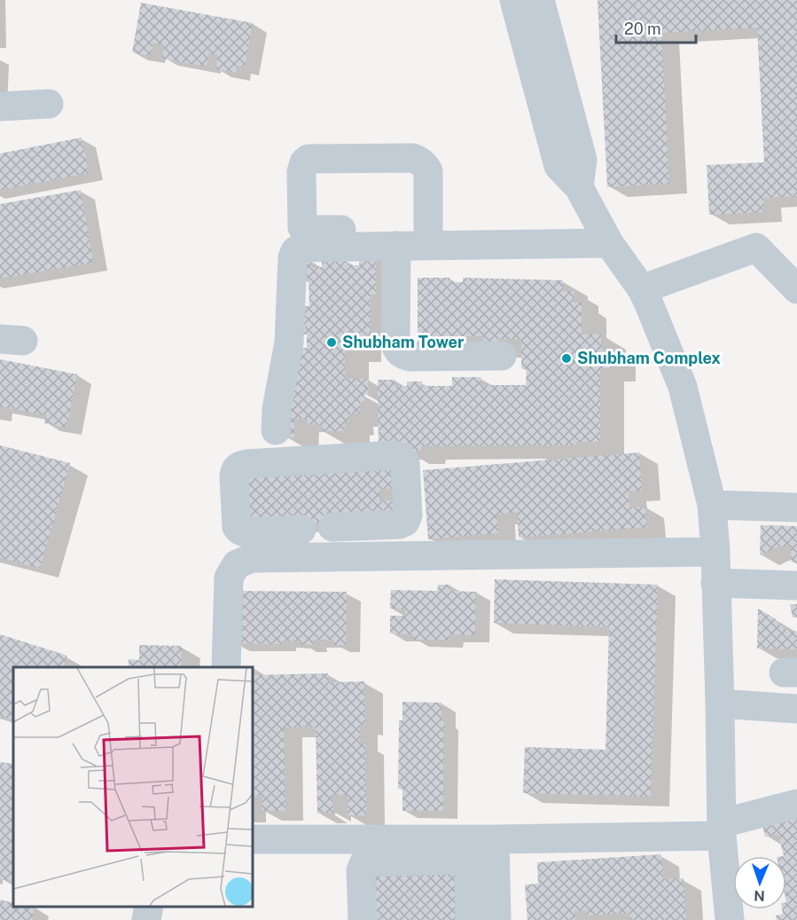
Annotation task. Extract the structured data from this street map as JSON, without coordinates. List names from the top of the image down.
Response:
{
  "places": ["Shubham Tower", "Shubham Complex"],
  "scale_bar": "20 m",
  "north": "bottom"
}
